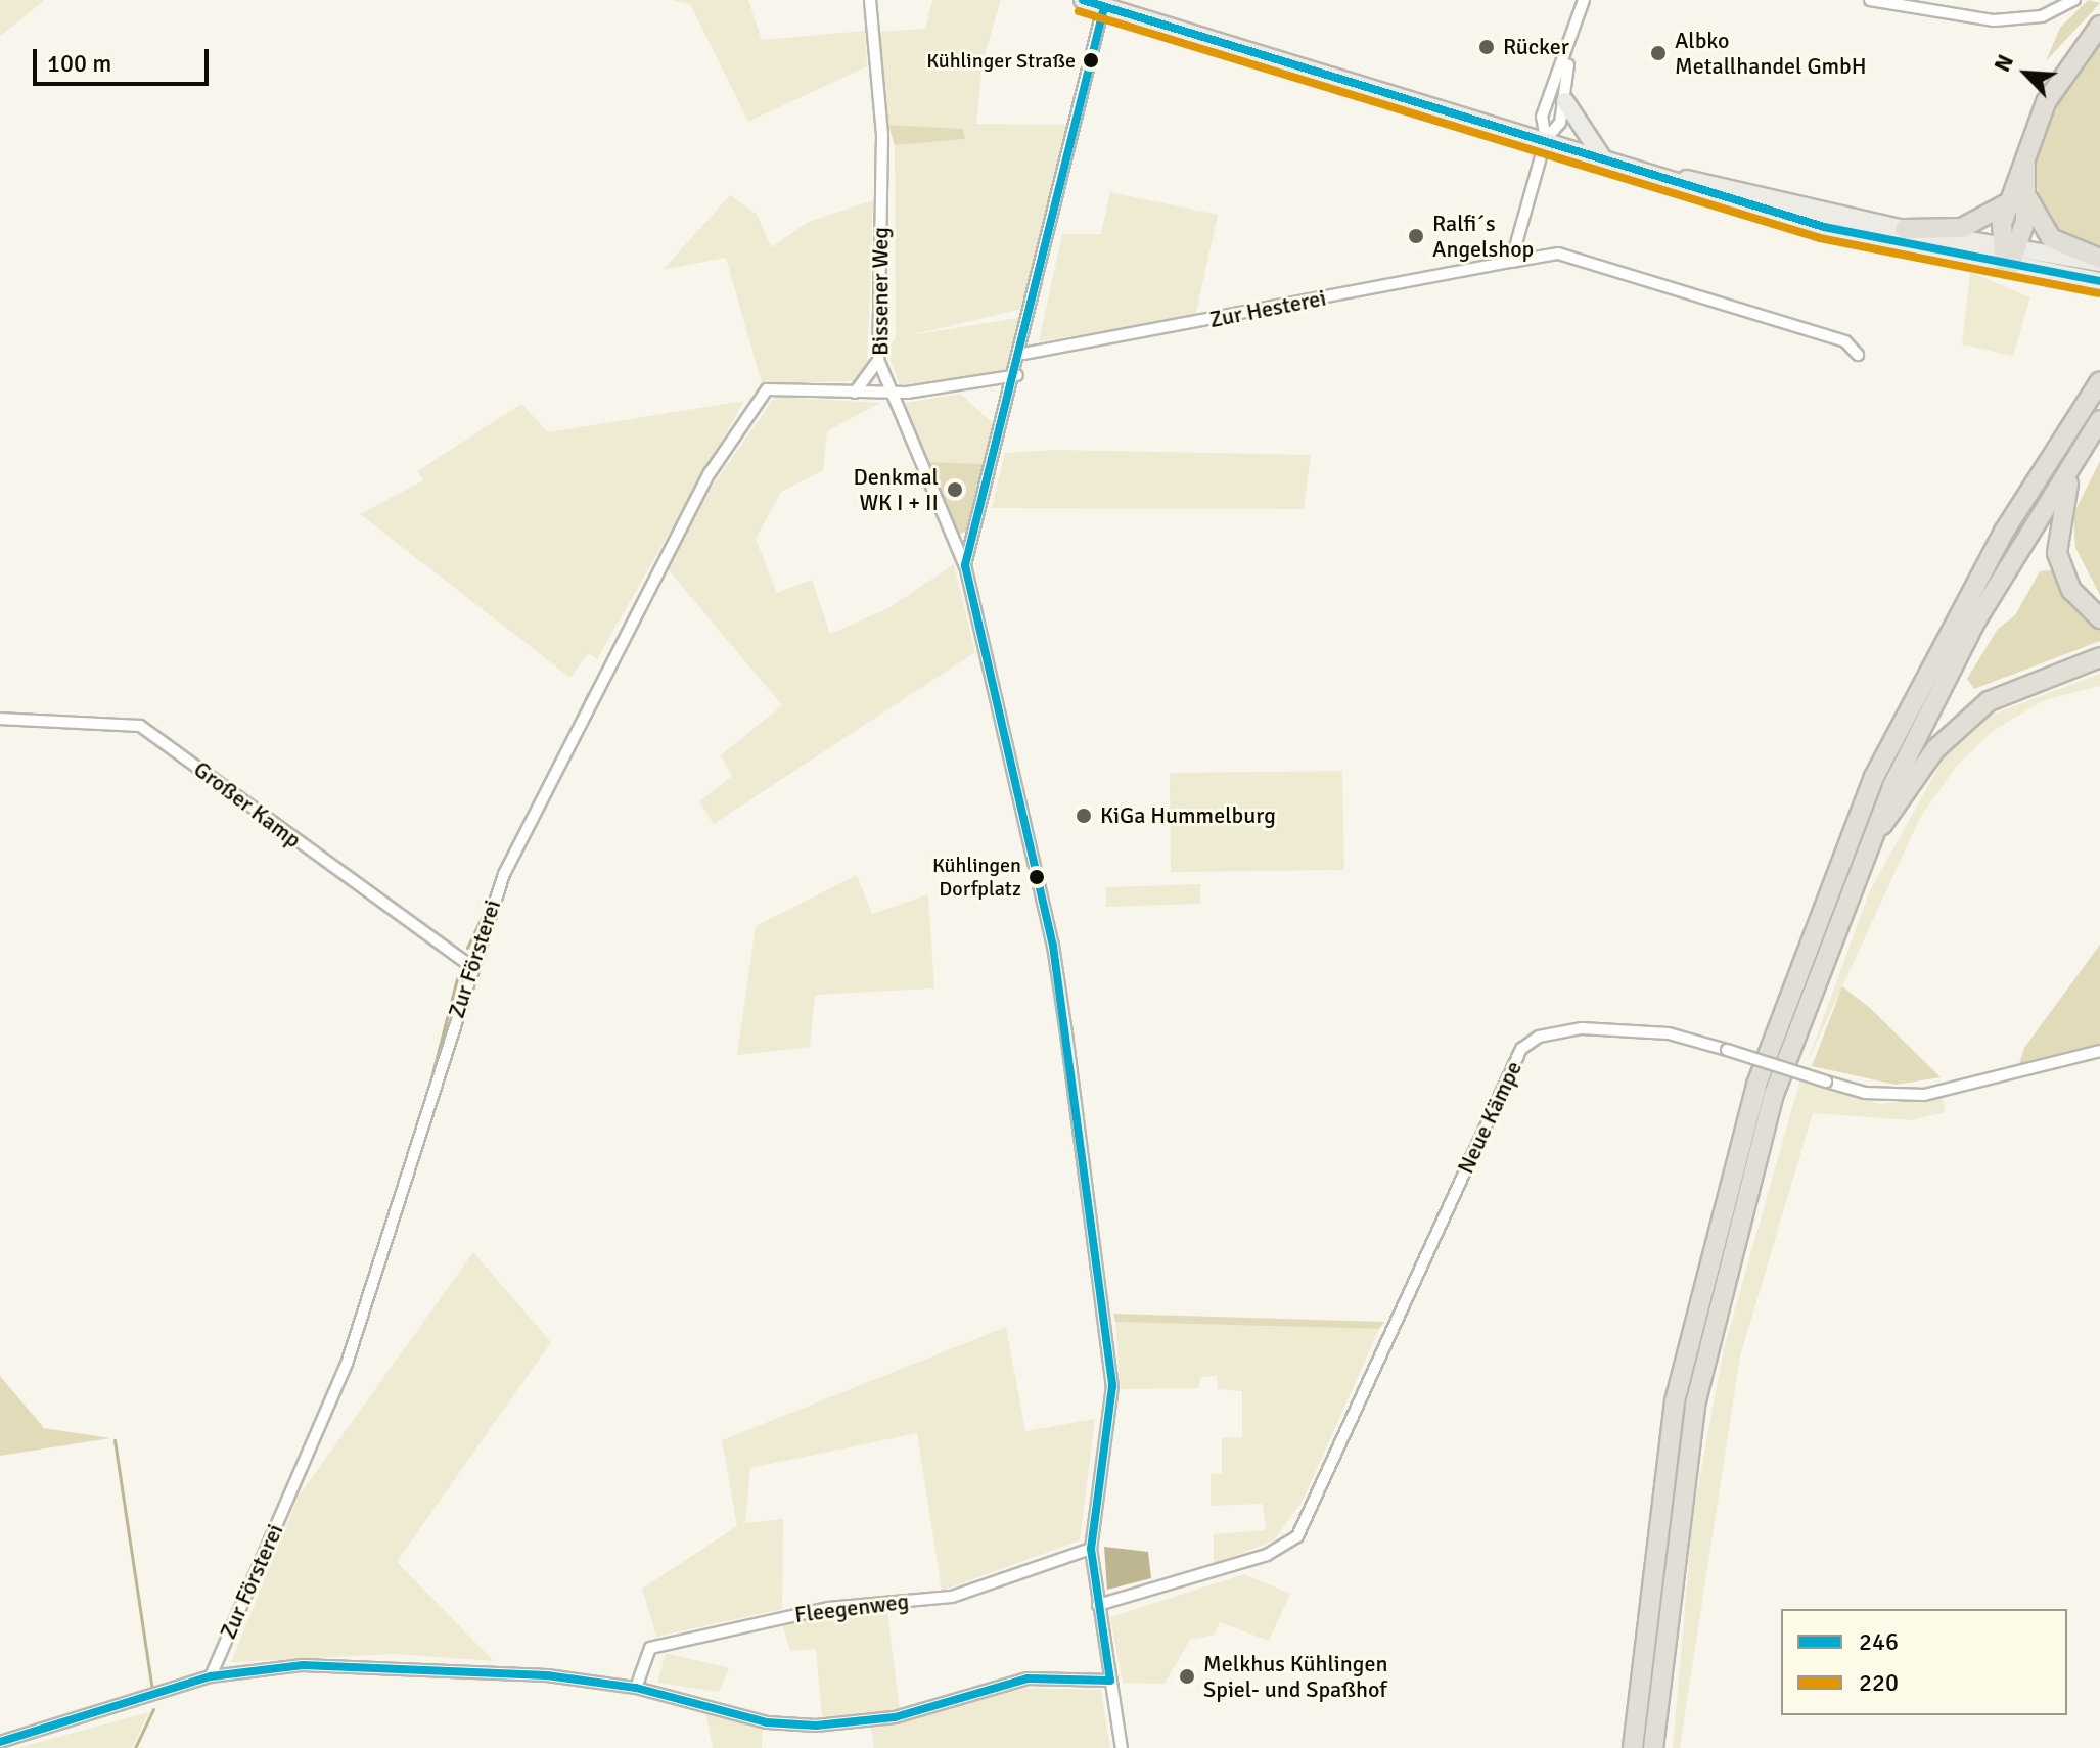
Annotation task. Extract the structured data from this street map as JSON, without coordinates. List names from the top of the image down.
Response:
{
  "streets": {
    "street": [
      "Bissener Weg",
      "Zur Hesterei",
      "Großer Kamp",
      "Zur Försterei",
      "Neue Kämpe",
      "Fleegenweg"
    ]
  },
  "crossings": [
    ["Bissener Weg", "Zur Försterei"],
    ["Großer Kamp", "Zur Försterei"]
  ],
  "places": [
    "Rücker",
    "Albko Metallhandel GmbH",
    "Kühlinger Straße",
    "Ralfi´s Angelshop",
    "Denkmal WK I + II",
    "KiGa Hummelburg",
    "Kühlingen Dorfplatz",
    "Melkhus Kühlingen Spiel- und Spaßhof"
  ],
  "lines": ["transit line 246", "transit line 220"],
  "legend": ["246", "220"],
  "scale_bar": "100 m",
  "north": "top left"
}
